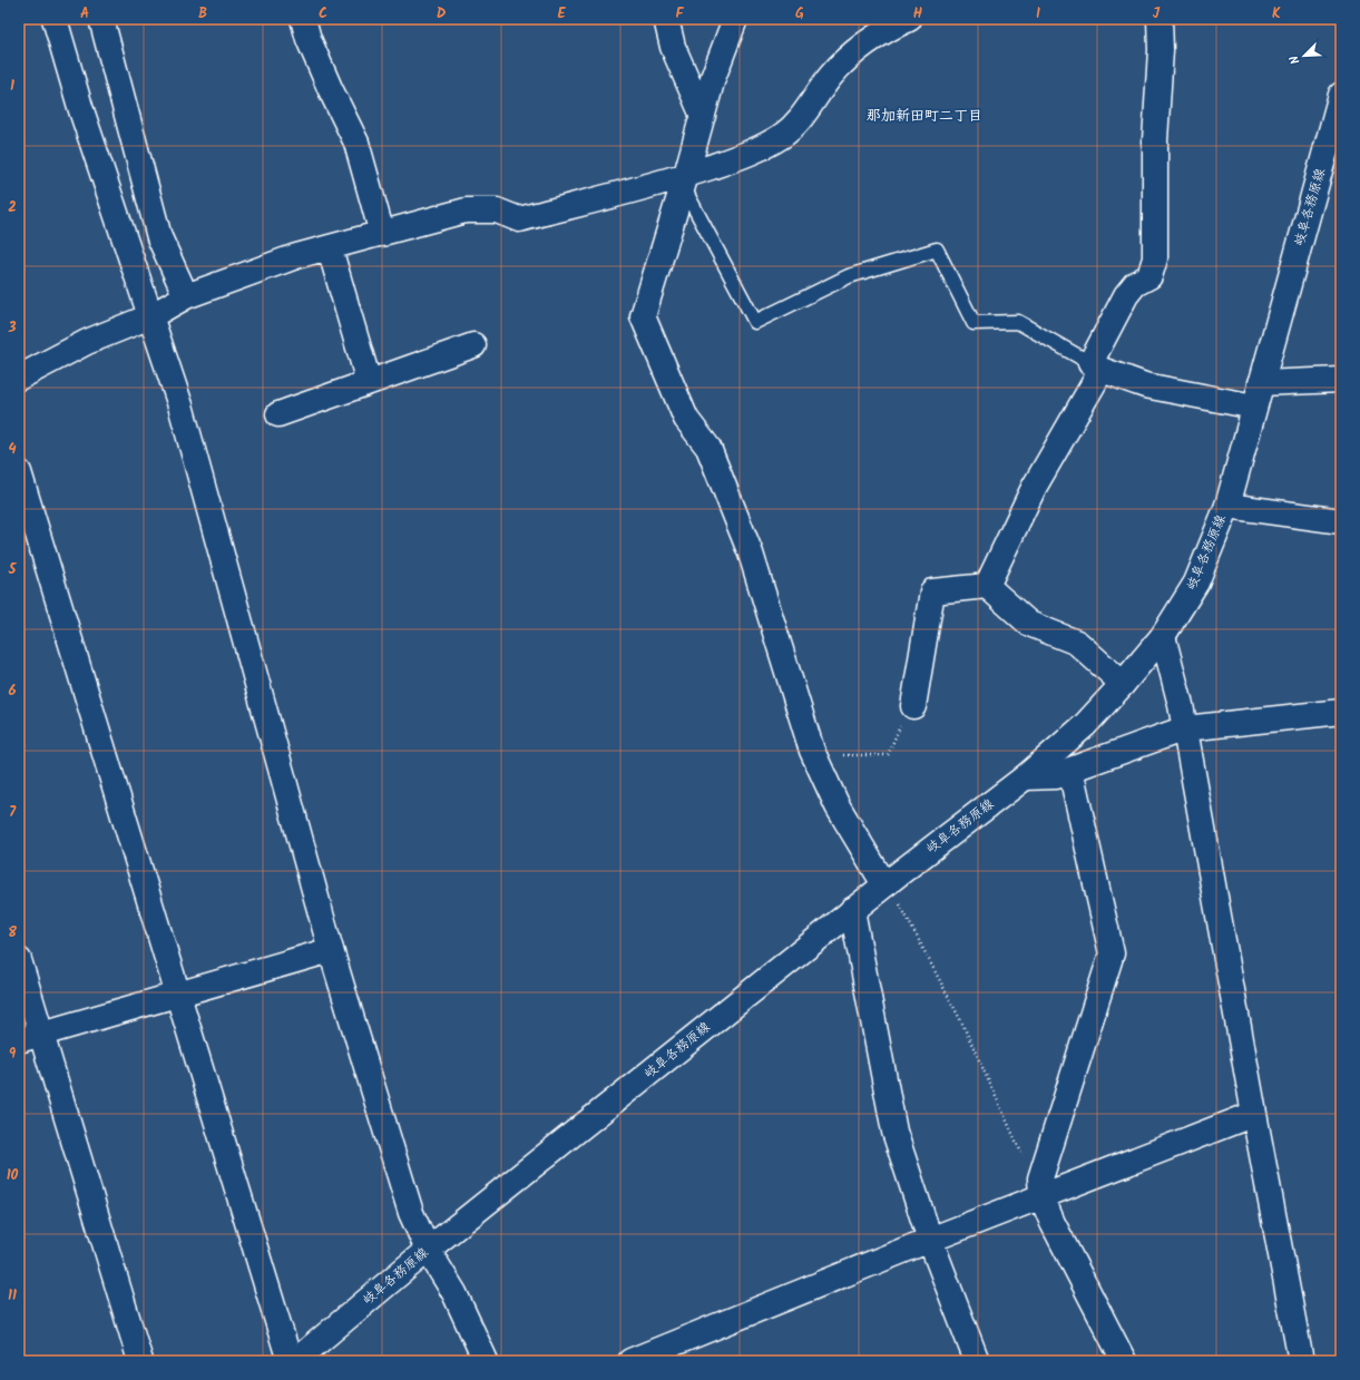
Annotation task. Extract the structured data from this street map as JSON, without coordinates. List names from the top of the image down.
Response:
{
  "streets": {
    "street": ["岐阜各務原線"]
  },
  "districts": ["那加新田町二丁目"],
  "north": "bottom left",
  "grid": {
    "columns": [
      "A",
      "B",
      "C",
      "D",
      "E",
      "F",
      "G",
      "H",
      "I",
      "J",
      "K"
    ],
    "rows": [
      "1",
      "2",
      "3",
      "4",
      "5",
      "6",
      "7",
      "8",
      "9",
      "10",
      "11"
    ]
  }
}
